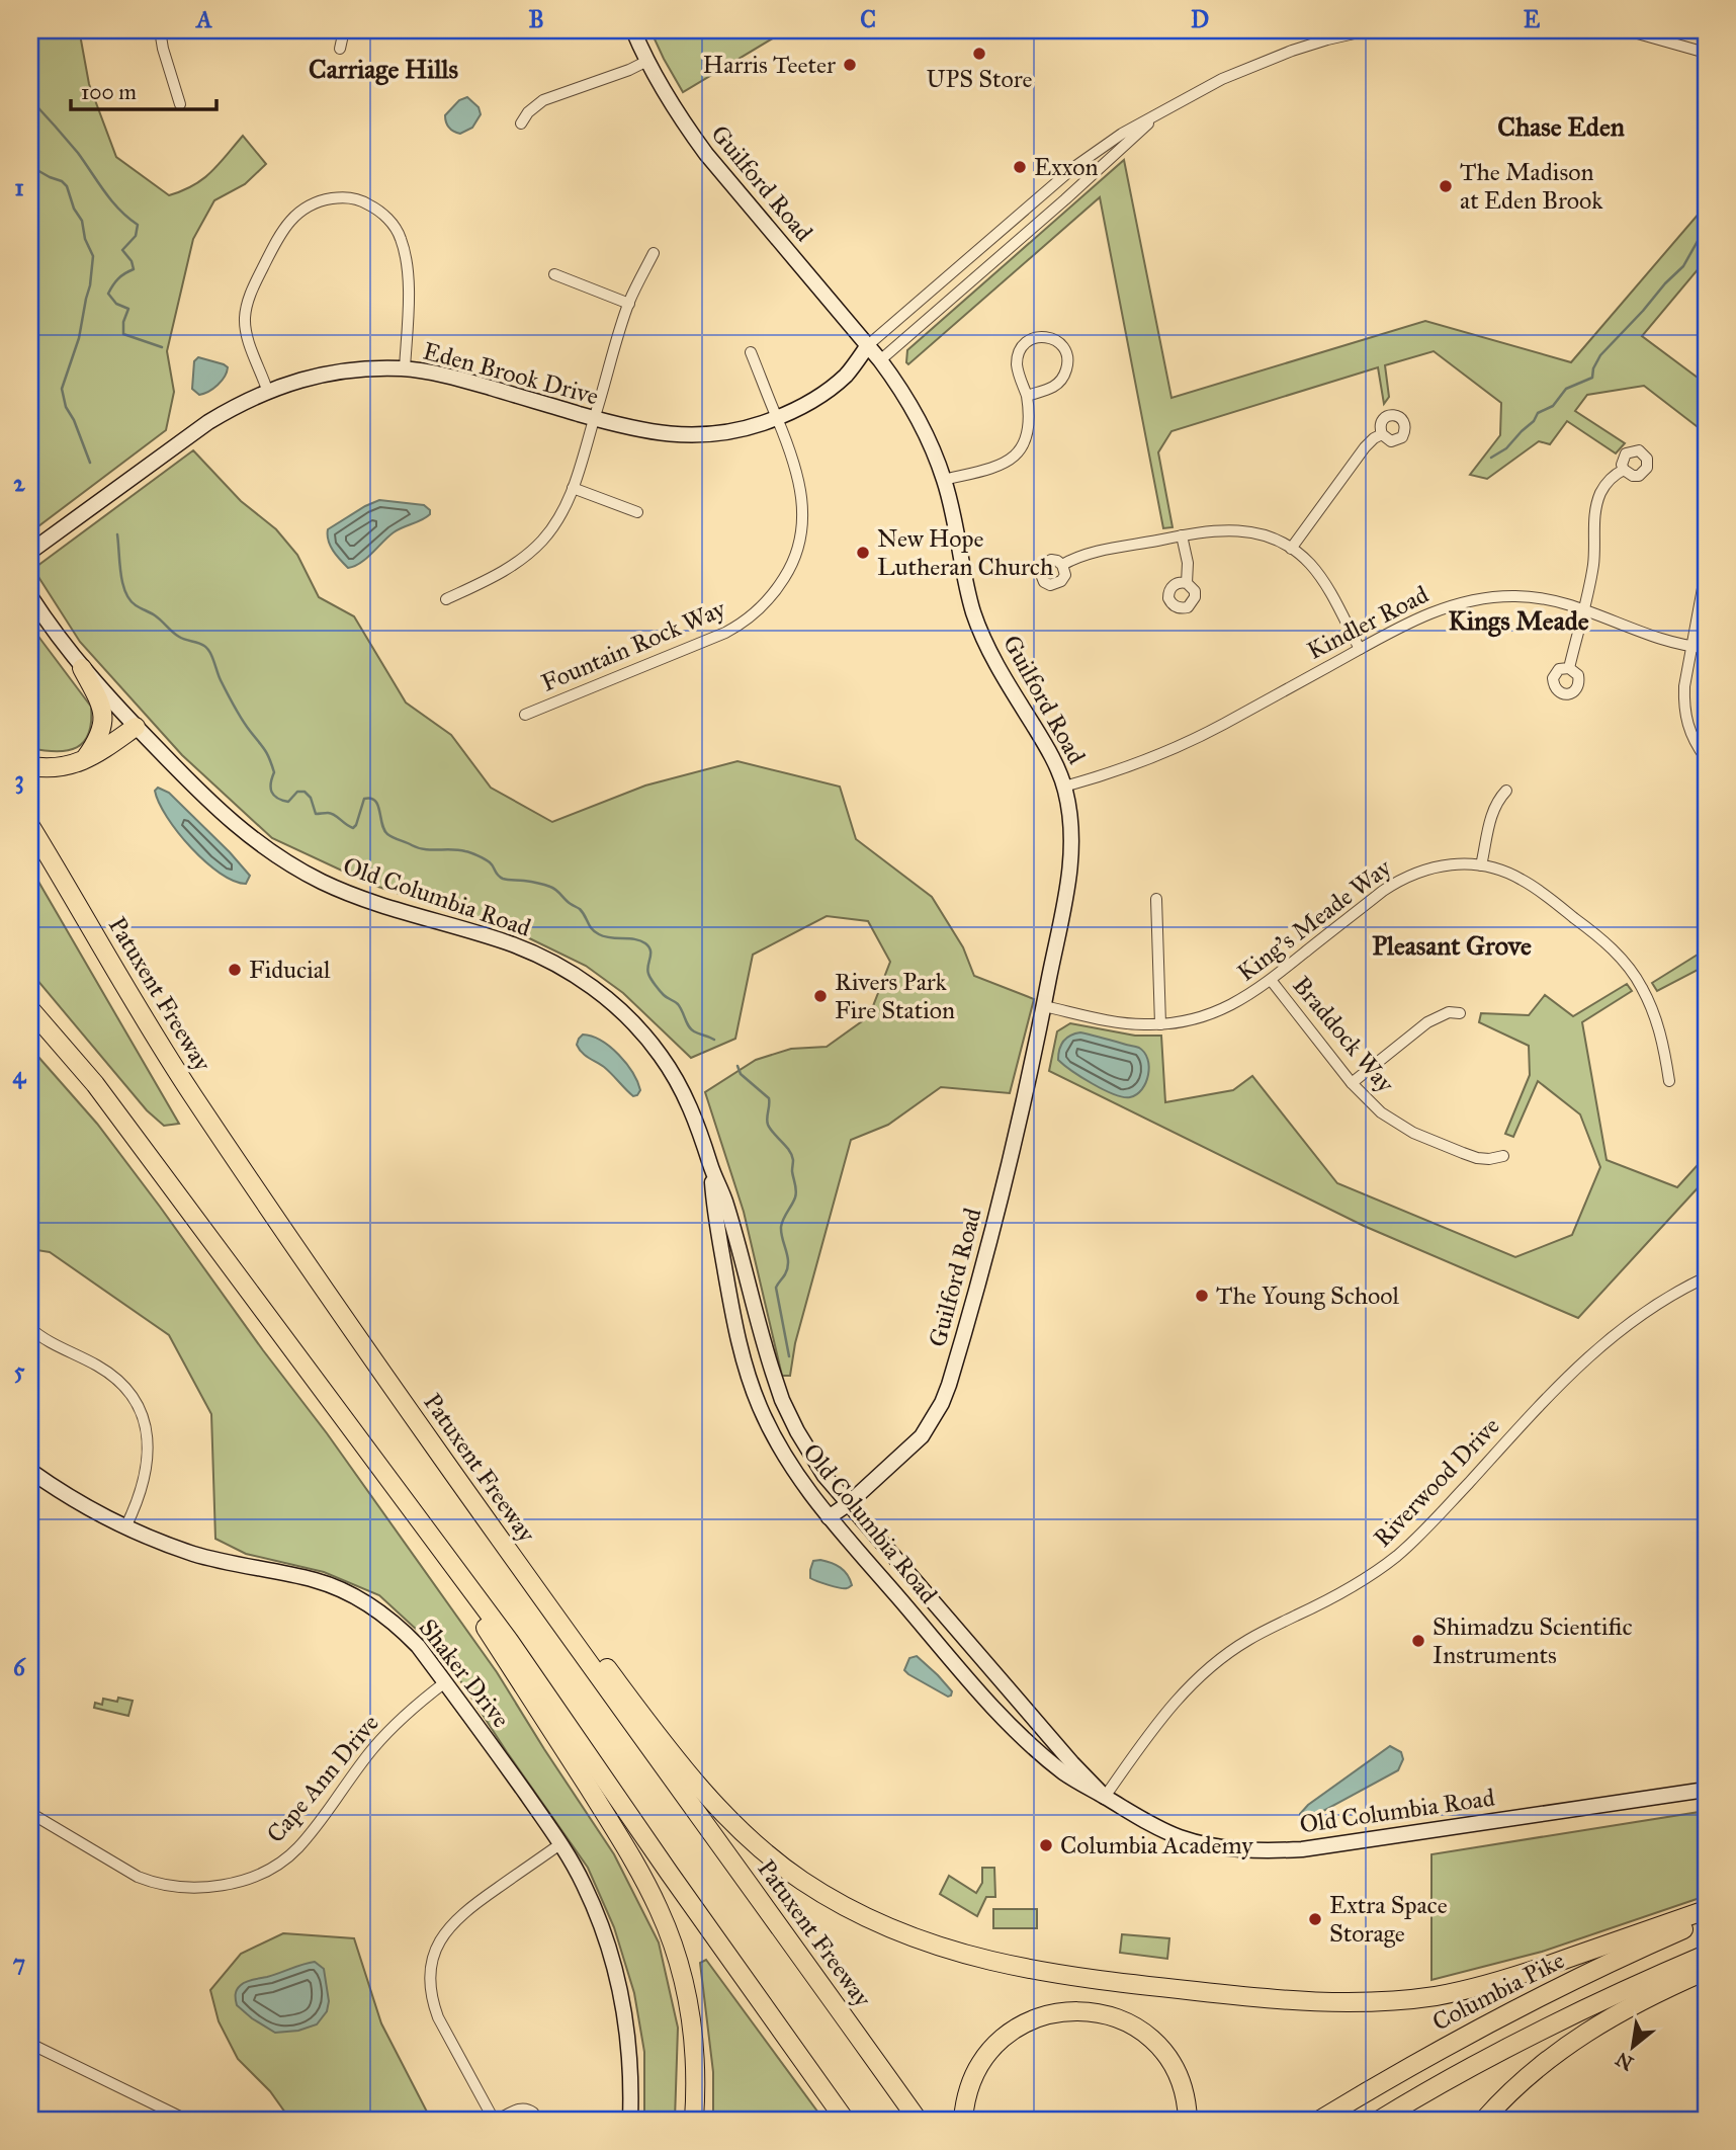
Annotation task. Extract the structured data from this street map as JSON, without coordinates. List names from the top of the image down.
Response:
{
  "streets": {
    "highway": ["Patuxent Freeway", "Columbia Pike"],
    "street": [
      "Guilford Road",
      "Eden Brook Drive",
      "Kindler Road",
      "Fountain Rock Way",
      "Old Columbia Road",
      "King's Meade Way",
      "Braddock Way",
      "Riverwood Drive",
      "Shaker Drive",
      "Cape Ann Drive"
    ]
  },
  "crossings": [
    ["Guilford Road", "Eden Brook Drive"],
    ["Guilford Road", "Kindler Road"],
    ["Guilford Road", "Old Columbia Road"],
    ["Guilford Road", "King's Meade Way"],
    ["Eden Brook Drive", "Fountain Rock Way"],
    ["Old Columbia Road", "Riverwood Drive"],
    ["King's Meade Way", "Braddock Way"],
    ["Shaker Drive", "Cape Ann Drive"]
  ],
  "districts": [
    "Carriage Hills",
    "Chase Eden",
    "Kings Meade",
    "Pleasant Grove"
  ],
  "places": [
    "UPS Store",
    "Harris Teeter",
    "Exxon",
    "The Madison at Eden Brook",
    "New Hope Lutheran Church",
    "Fiducial",
    "Rivers Park Fire Station",
    "The Young School",
    "Shimadzu Scientific Instruments",
    "Columbia Academy",
    "Extra Space Storage"
  ],
  "scale_bar": "100 m",
  "north": "bottom left",
  "grid": {
    "columns": [
      "A",
      "B",
      "C",
      "D",
      "E"
    ],
    "rows": [
      "1",
      "2",
      "3",
      "4",
      "5",
      "6",
      "7"
    ]
  }
}
